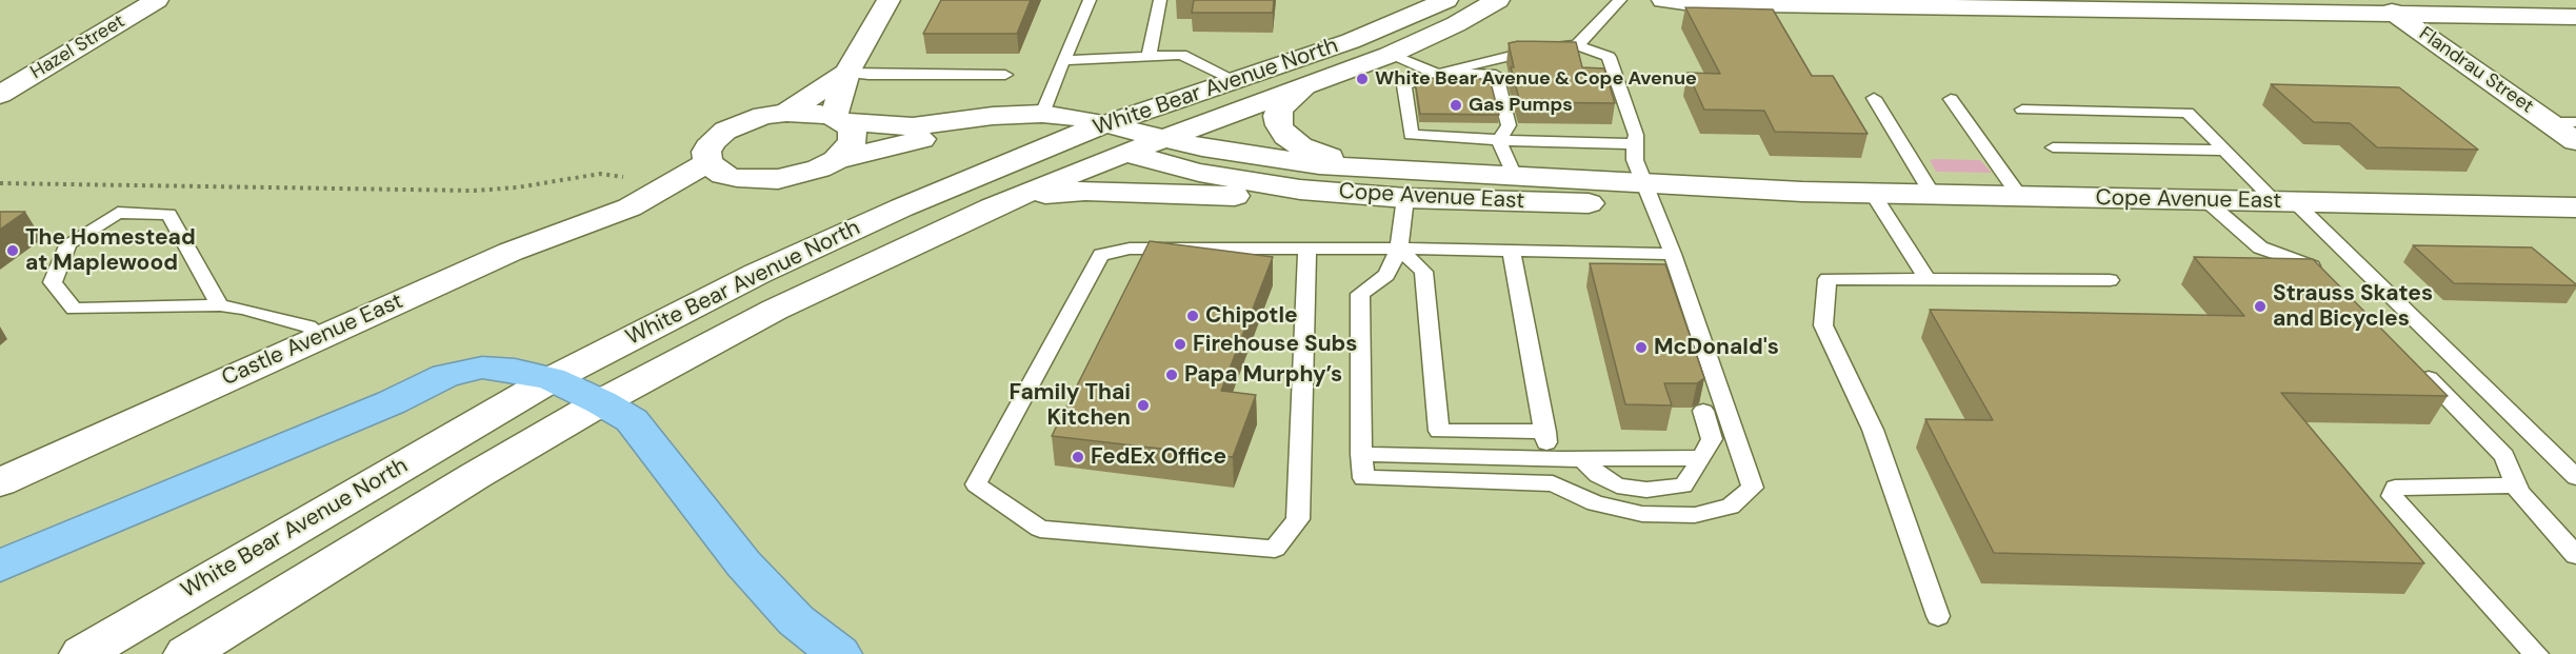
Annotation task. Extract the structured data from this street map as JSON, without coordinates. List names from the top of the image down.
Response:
{
  "streets": {
    "street": [
      "Hazel Street",
      "Flandrau Street",
      "White Bear Avenue North",
      "Cope Avenue East",
      "Castle Avenue East"
    ]
  },
  "crossings": [
    ["White Bear Avenue North", "Cope Avenue East"]
  ],
  "places": [
    "White Bear Avenue & Cope Avenue",
    "Gas Pumps",
    "The Homestead at Maplewood",
    "Strauss Skates and Bicycles",
    "Chipotle",
    "Firehouse Subs",
    "McDonald's",
    "Papa Murphy’s",
    "Family Thai Kitchen",
    "FedEx Office"
  ]
}
